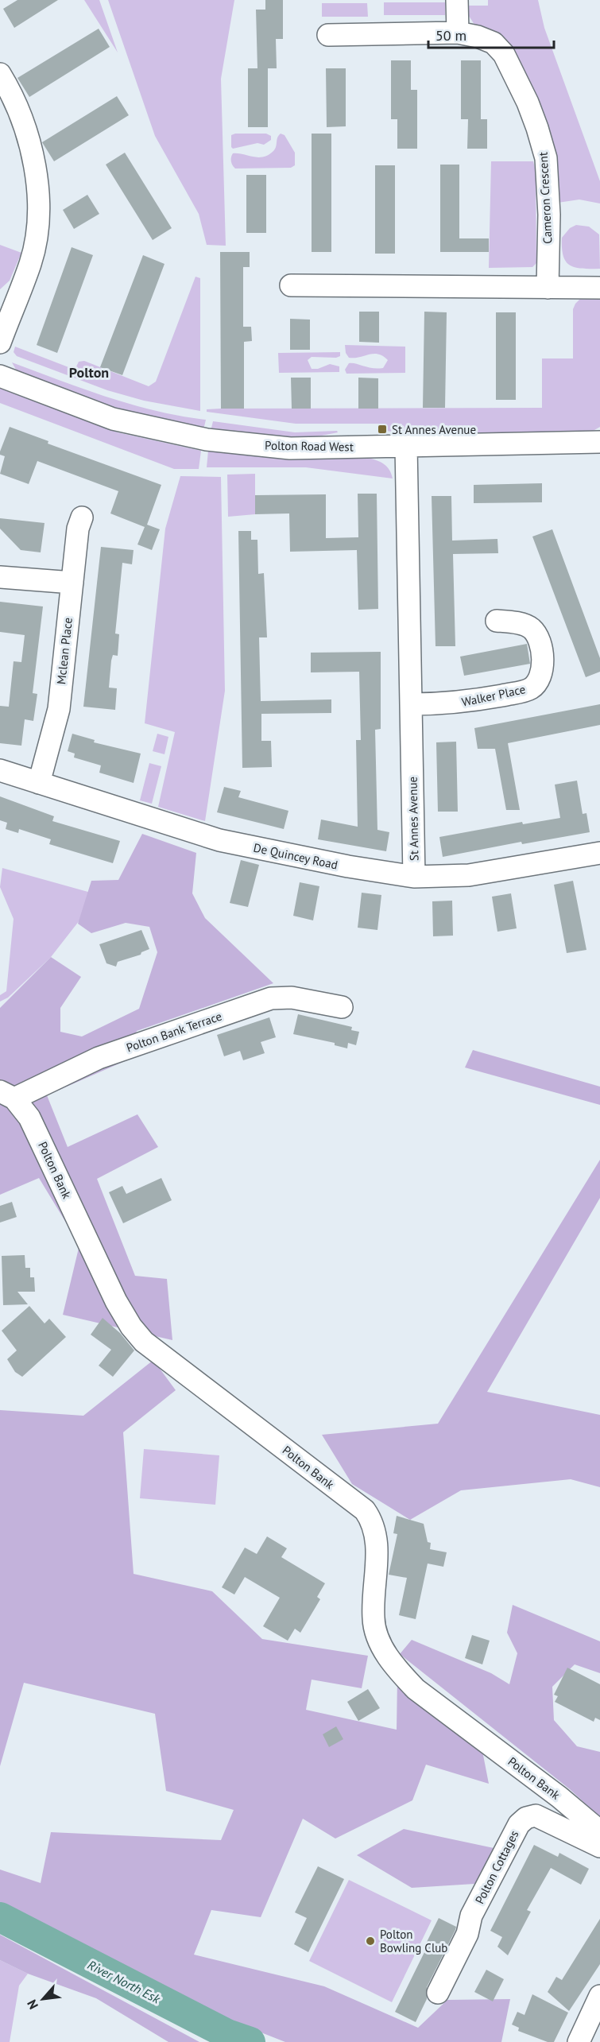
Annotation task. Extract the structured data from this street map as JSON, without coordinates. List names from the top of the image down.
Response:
{
  "streets": {
    "street": [
      "Cameron Crescent",
      "Polton Road West",
      "Mclean Place",
      "Walker Place",
      "St Annes Avenue",
      "De Quincey Road",
      "Polton Bank Terrace",
      "Polton Bank",
      "Polton Cottages"
    ]
  },
  "crossings": [
    ["Polton Road West", "St Annes Avenue"],
    ["Mclean Place", "De Quincey Road"],
    ["Walker Place", "St Annes Avenue"],
    ["St Annes Avenue", "De Quincey Road"],
    ["Polton Bank Terrace", "Polton Bank"]
  ],
  "districts": ["Polton"],
  "water": ["River North Esk"],
  "places": {
    "transit": ["St Annes Avenue"],
    "other": ["Polton Bowling Club"]
  },
  "scale_bar": "50 m",
  "north": "bottom left"
}
